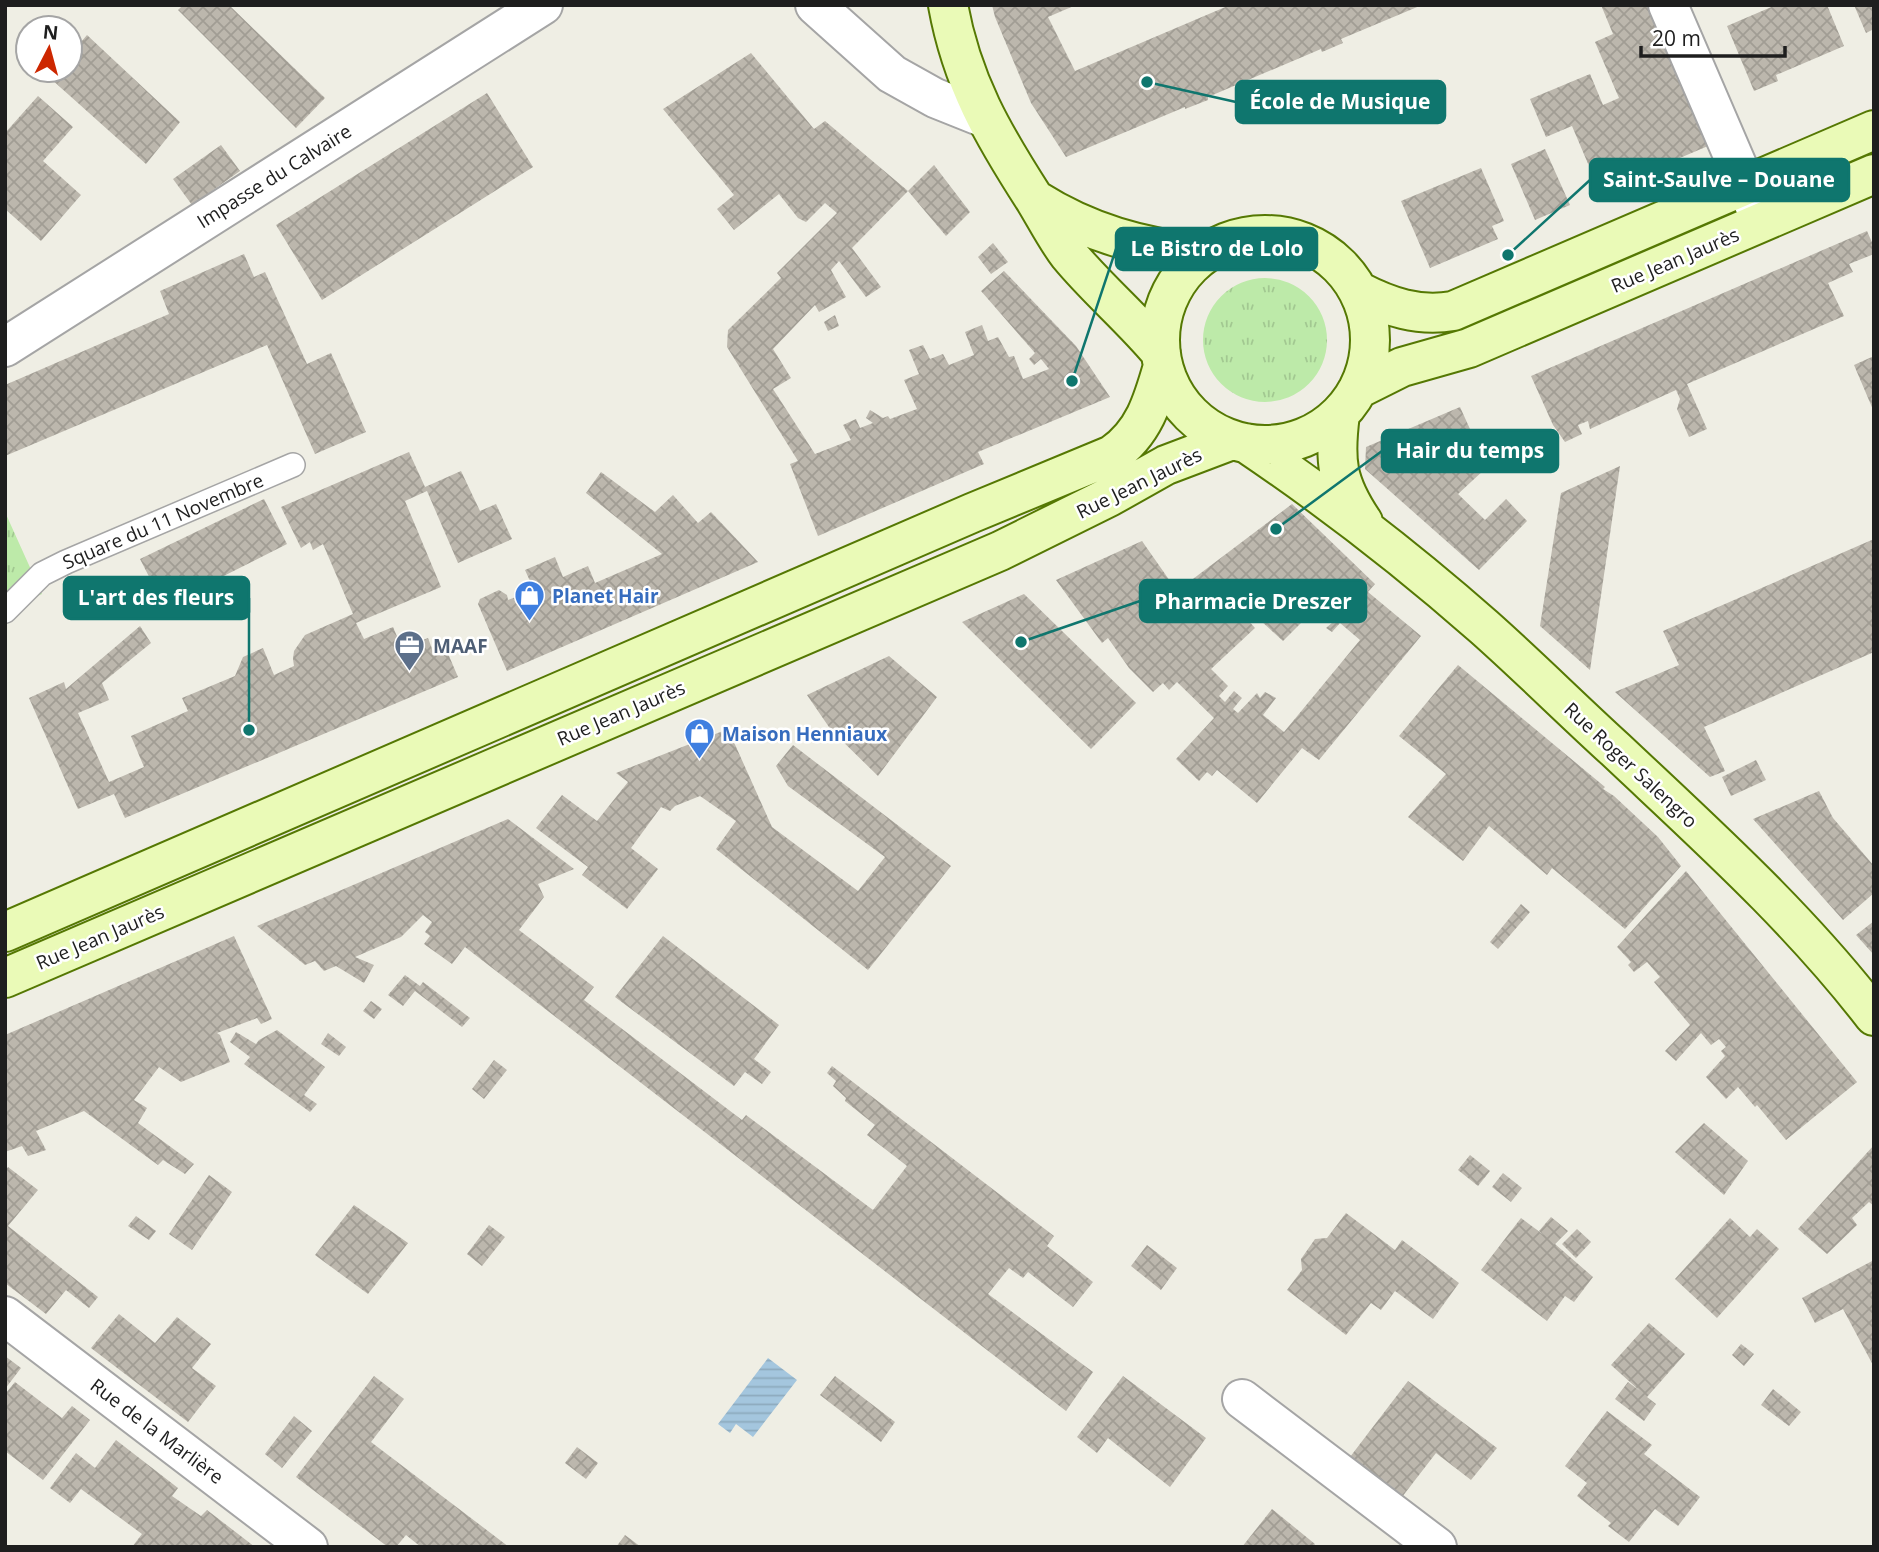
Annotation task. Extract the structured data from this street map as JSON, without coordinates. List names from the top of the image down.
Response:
{
  "streets": {
    "main road": ["Rue Jean Jaurès", "Rue Roger Salengro"],
    "street": ["Impasse du Calvaire", "Rue de la Marlière"],
    "lane": ["Square du 11 Novembre"]
  },
  "crossings": [
    ["Rue Jean Jaurès", "Rue Roger Salengro"]
  ],
  "places": {
    "other": [
      "École de Musique",
      "Saint-Saulve – Douane",
      "Le Bistro de Lolo",
      "Hair du temps",
      "Pharmacie Dreszer",
      "L'art des fleurs"
    ],
    "shop": ["Planet Hair", "Maison Henniaux"],
    "office": ["MAAF"]
  },
  "scale_bar": "20 m",
  "north": "top"
}
